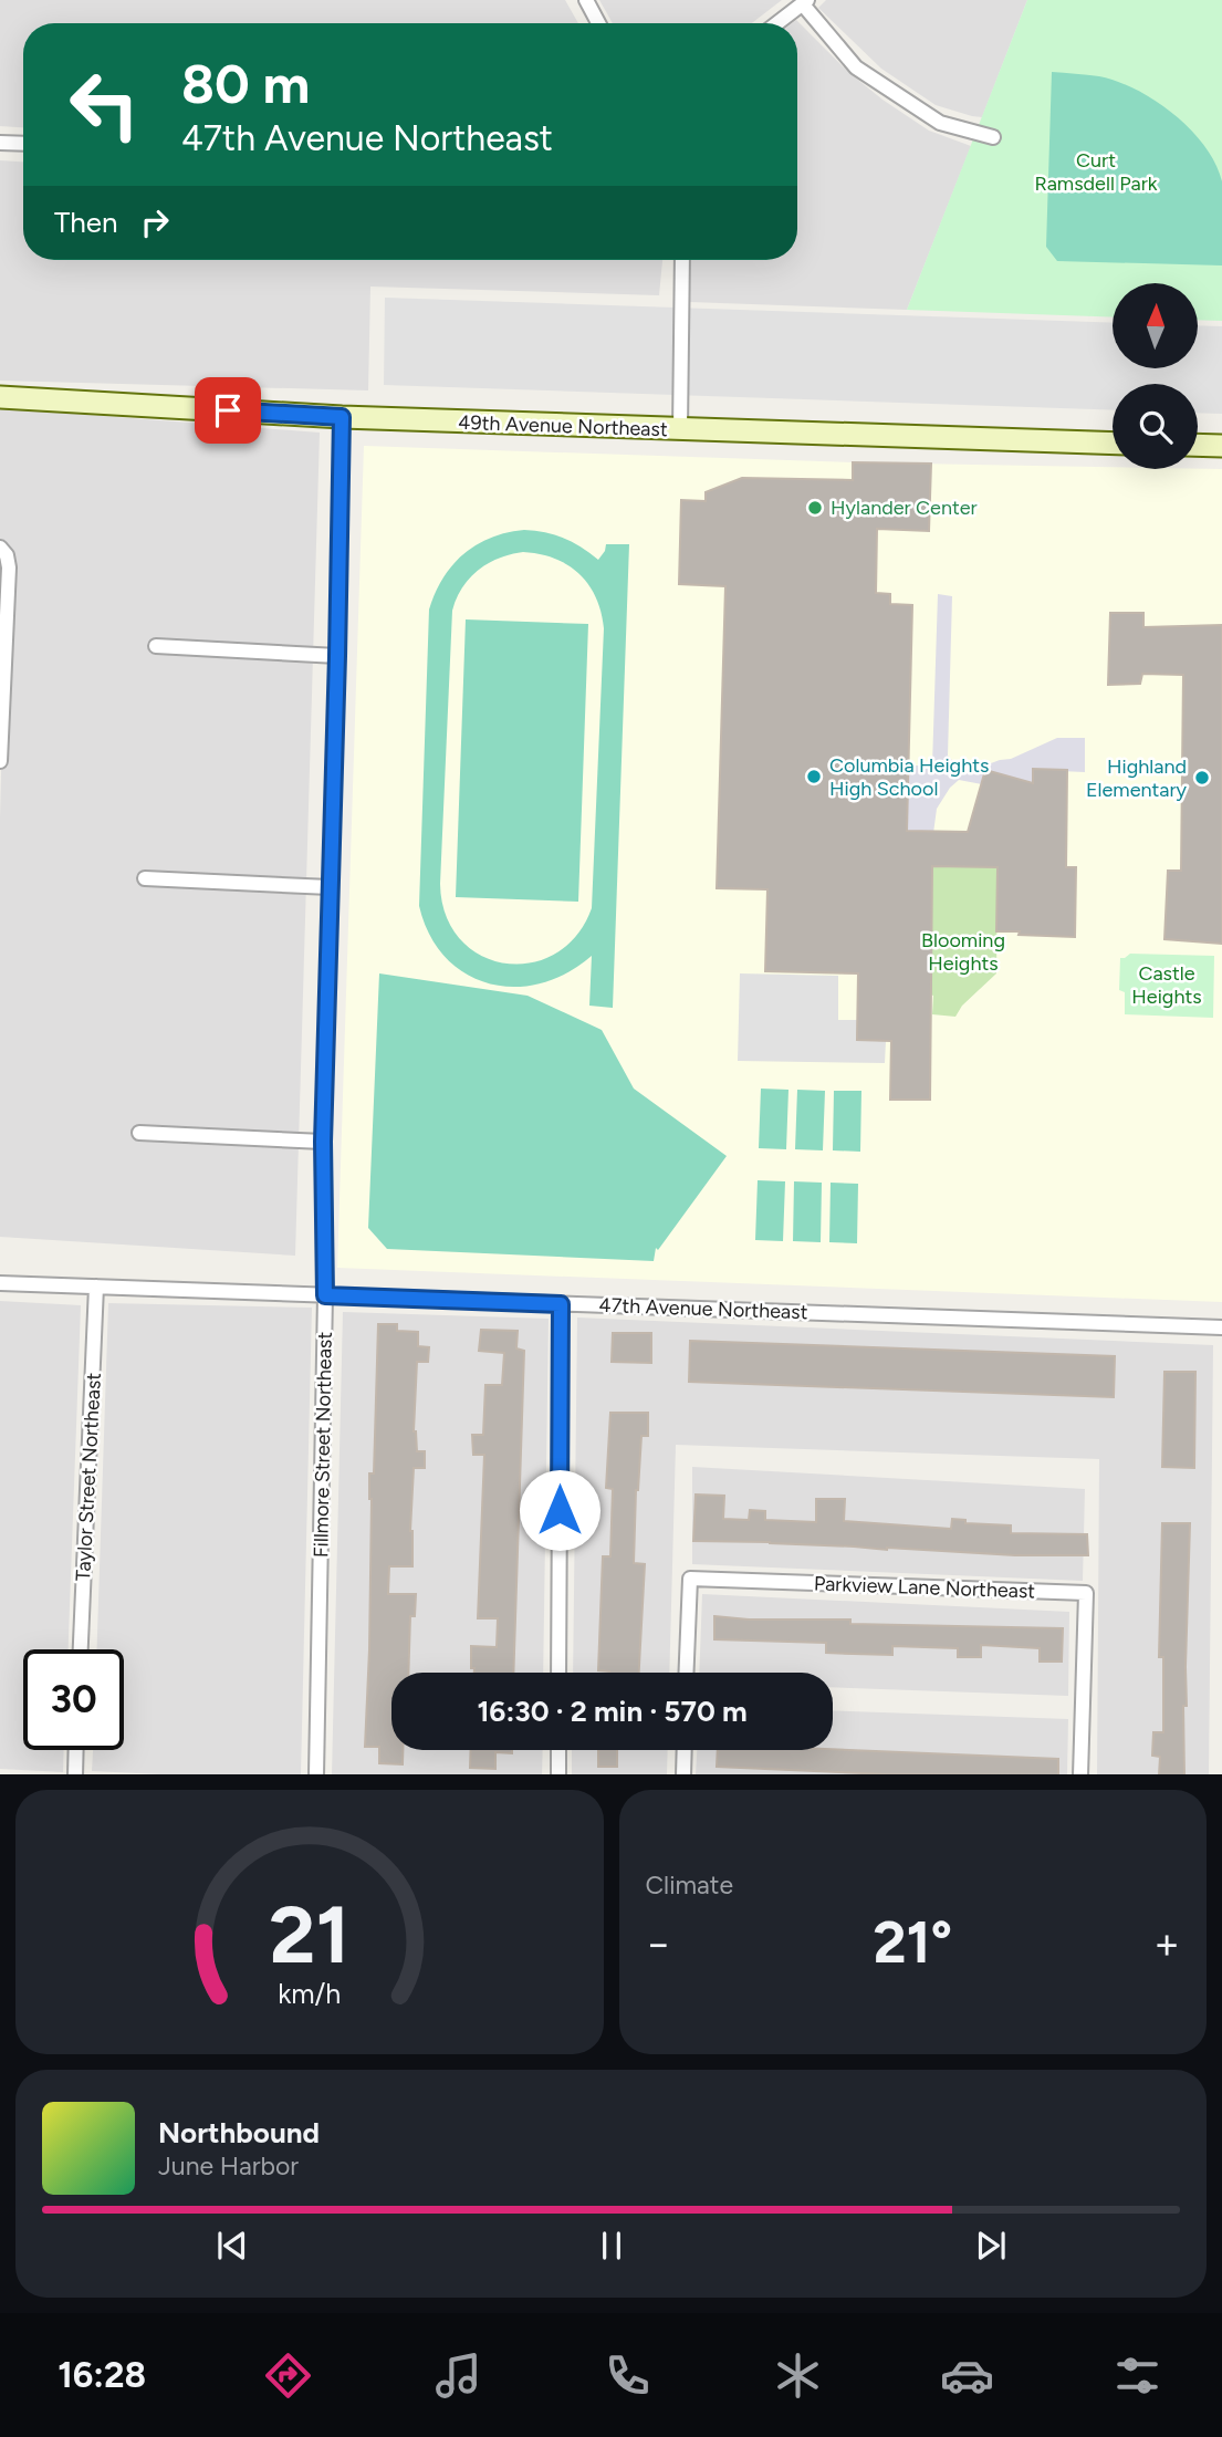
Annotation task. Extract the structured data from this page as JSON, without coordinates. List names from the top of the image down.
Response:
{
  "streets": {
    "street": [
      "49th Avenue Northeast",
      "47th Avenue Northeast",
      "Fillmore Street Northeast",
      "Taylor Street Northeast",
      "Parkview Lane Northeast"
    ]
  },
  "crossings": [
    ["49th Avenue Northeast", "Fillmore Street Northeast"],
    ["47th Avenue Northeast", "Fillmore Street Northeast"],
    ["47th Avenue Northeast", "Taylor Street Northeast"]
  ],
  "parks": ["Curt Ramsdell Park", "Blooming Heights", "Castle Heights"],
  "places": ["Hylander Center", "Columbia Heights High School", "Highland Elementary"],
  "north": "top",
  "page": {
    "turn": ["80 m", "47th Avenue Northeast"],
    "then": "Then",
    "limit": "30",
    "trip": "16:30 · 2 min · 570 m",
    "tile": "Climate",
    "heat": ["−", "21°", "+"],
    "song": ["Northbound", "June Harbor"],
    "tabs": "16:28",
    "gauge": ["21", "km/h"]
  }
}
